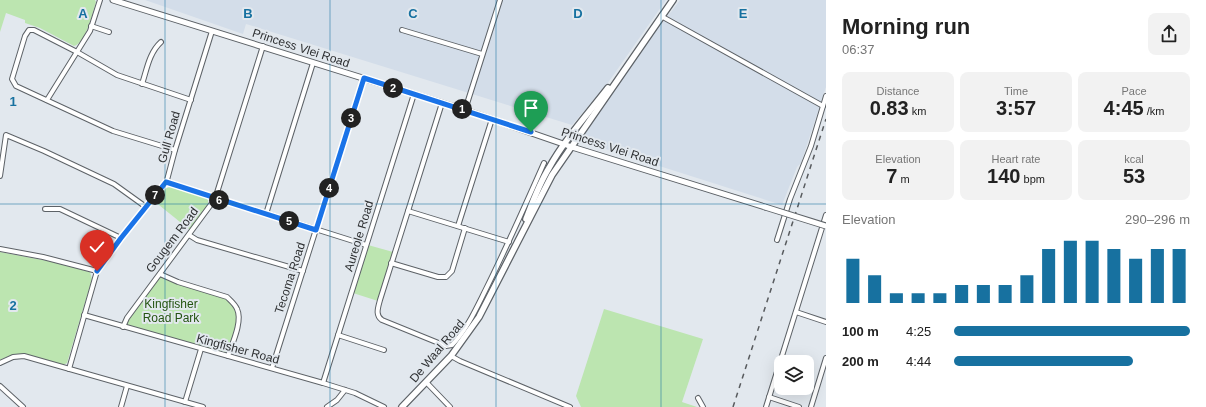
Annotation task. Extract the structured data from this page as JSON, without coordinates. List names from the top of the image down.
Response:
{
  "streets": {
    "main road": ["De Waal Road"],
    "street": [
      "Princess Vlei Road",
      "Gull Road",
      "Aureole Road",
      "Gougem Road",
      "Tecoma Road",
      "Kingfisher Road"
    ]
  },
  "crossings": [
    ["Princess Vlei Road", "Gull Road"],
    ["Princess Vlei Road", "Aureole Road"],
    ["Princess Vlei Road", "Gougem Road"],
    ["Princess Vlei Road", "Tecoma Road"],
    ["Princess Vlei Road", "De Waal Road"],
    ["Gull Road", "Kingfisher Road"],
    ["Aureole Road", "Kingfisher Road"],
    ["Gougem Road", "Kingfisher Road"],
    ["Tecoma Road", "Kingfisher Road"]
  ],
  "parks": ["Kingfisher Road Park"],
  "page": {
    "heading": ["Morning run", "06:37"],
    "stats": [
      ["Distance", "0.83 km"],
      ["Time", "3:57"],
      ["Pace", "4:45 /km"],
      ["Elevation", "7 m"],
      ["Heart rate", "140 bpm"],
      ["kcal", "53"]
    ],
    "pins": [
      "2",
      "1",
      "3",
      "4",
      "7",
      "6",
      "5"
    ],
    "chart": ["Elevation", "290–296 m"],
    "list": [
      {
        "name": "100 m",
        "note": "4:25"
      },
      {
        "name": "200 m",
        "note": "4:44"
      }
    ]
  },
  "grid": {
    "columns": [
      "A",
      "B",
      "C",
      "D",
      "E"
    ],
    "rows": ["1", "2"]
  }
}
